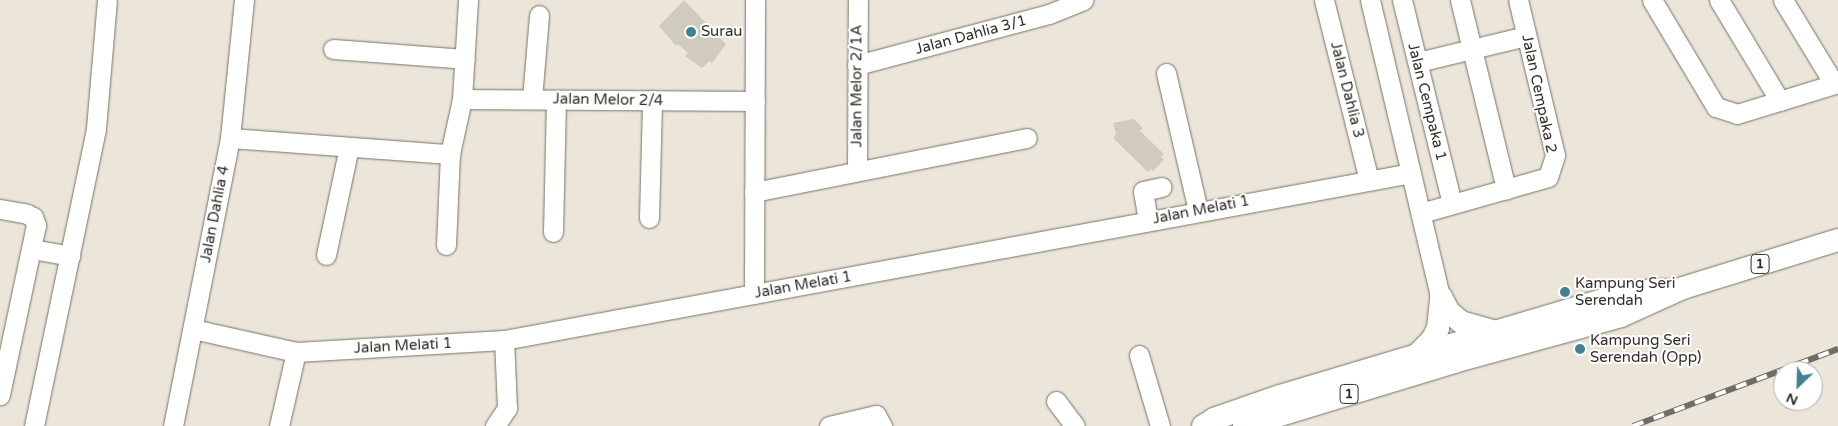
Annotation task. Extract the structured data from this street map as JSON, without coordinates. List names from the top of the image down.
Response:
{
  "streets": {
    "main road": ["1"],
    "street": [
      "Jalan Dahlia 3/1",
      "Jalan Melor 2/1A",
      "Jalan Dahlia 3",
      "Jalan Cempaka 2",
      "Jalan Melor 2/4",
      "Jalan Cempaka 1",
      "Jalan Melati 1",
      "Jalan Dahlia 4"
    ]
  },
  "crossings": [
    ["Jalan Dahlia 3/1", "Jalan Melor 2/1A"],
    ["Jalan Dahlia 3", "Jalan Melati 1"],
    ["Jalan Cempaka 2", "Jalan Cempaka 1"],
    ["Jalan Melati 1", "Jalan Dahlia 4"]
  ],
  "places": ["Surau", "Kampung Seri Serendah", "Kampung Seri Serendah (Opp)"],
  "north": "bottom left"
}
